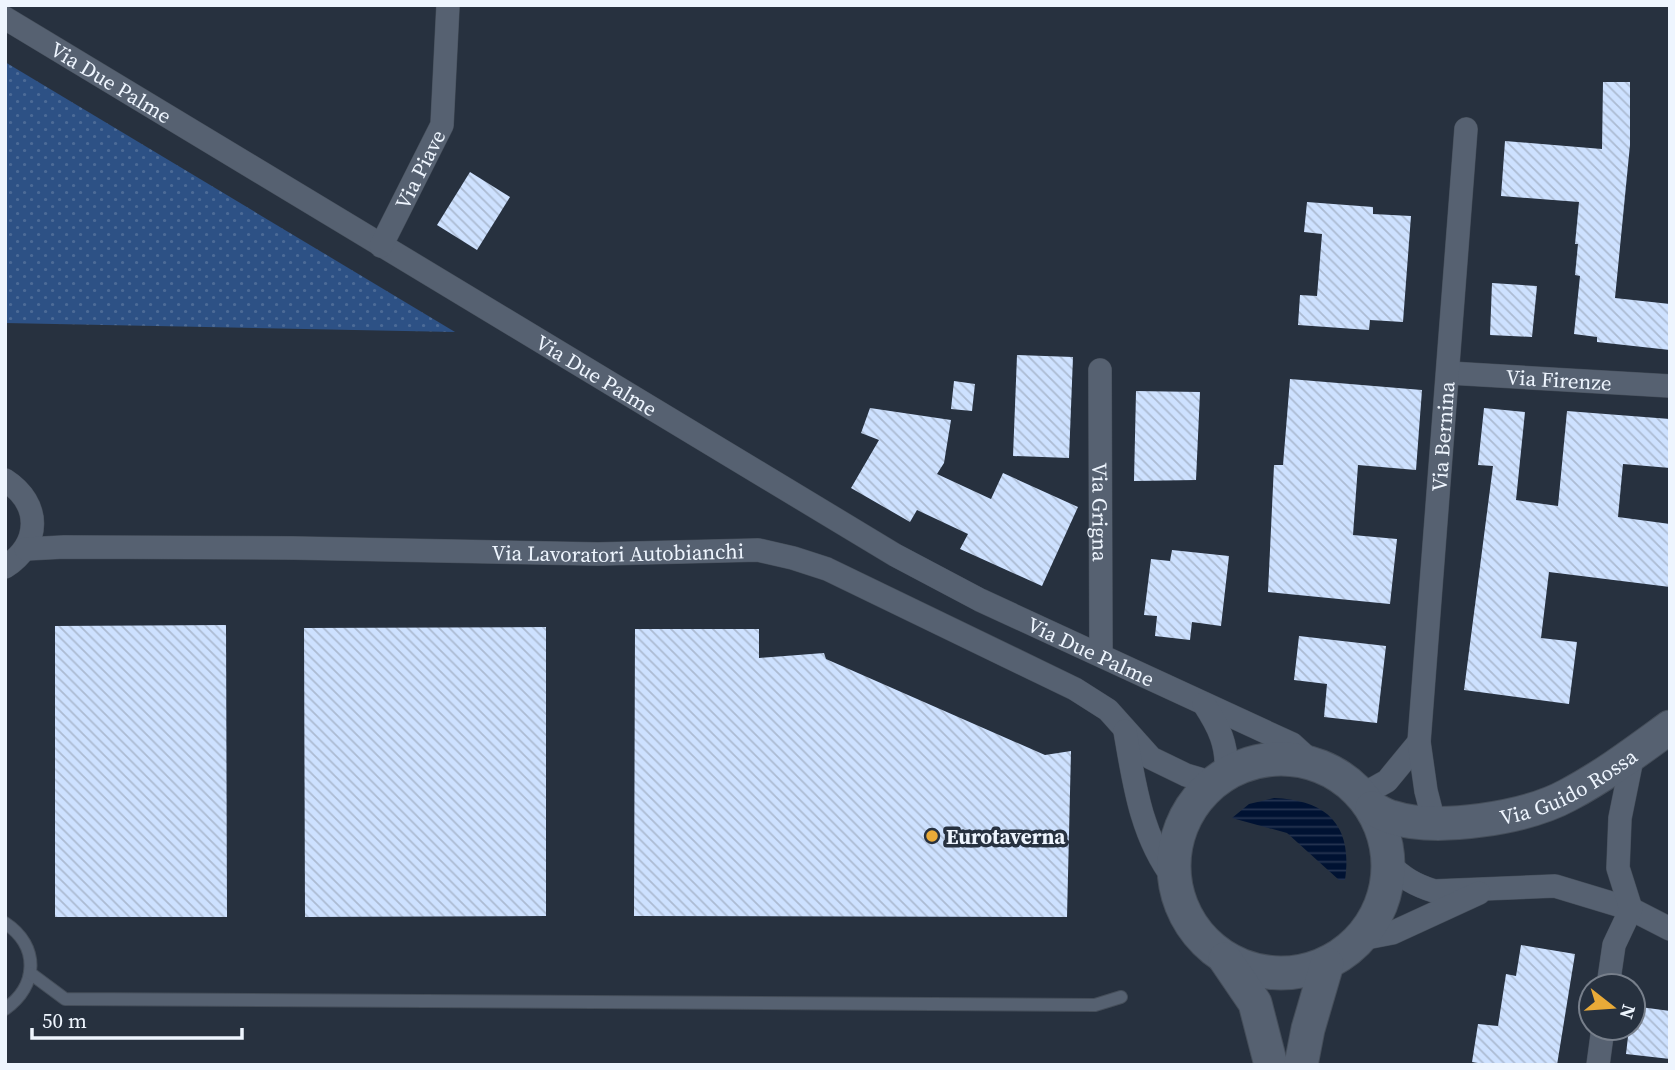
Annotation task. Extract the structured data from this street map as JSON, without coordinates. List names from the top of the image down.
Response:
{
  "streets": {
    "street": [
      "Via Due Palme",
      "Via Piave",
      "Via Firenze",
      "Via Bernina",
      "Via Grigna",
      "Via Lavoratori Autobianchi",
      "Via Guido Rossa"
    ]
  },
  "crossings": [
    ["Via Due Palme", "Via Piave"],
    ["Via Due Palme", "Via Grigna"],
    ["Via Due Palme", "Via Lavoratori Autobianchi"],
    ["Via Due Palme", "Via Guido Rossa"],
    ["Via Firenze", "Via Bernina"],
    ["Via Bernina", "Via Guido Rossa"],
    ["Via Lavoratori Autobianchi", "Via Guido Rossa"]
  ],
  "places": ["Eurotaverna"],
  "scale_bar": "50 m",
  "north": "right"
}
